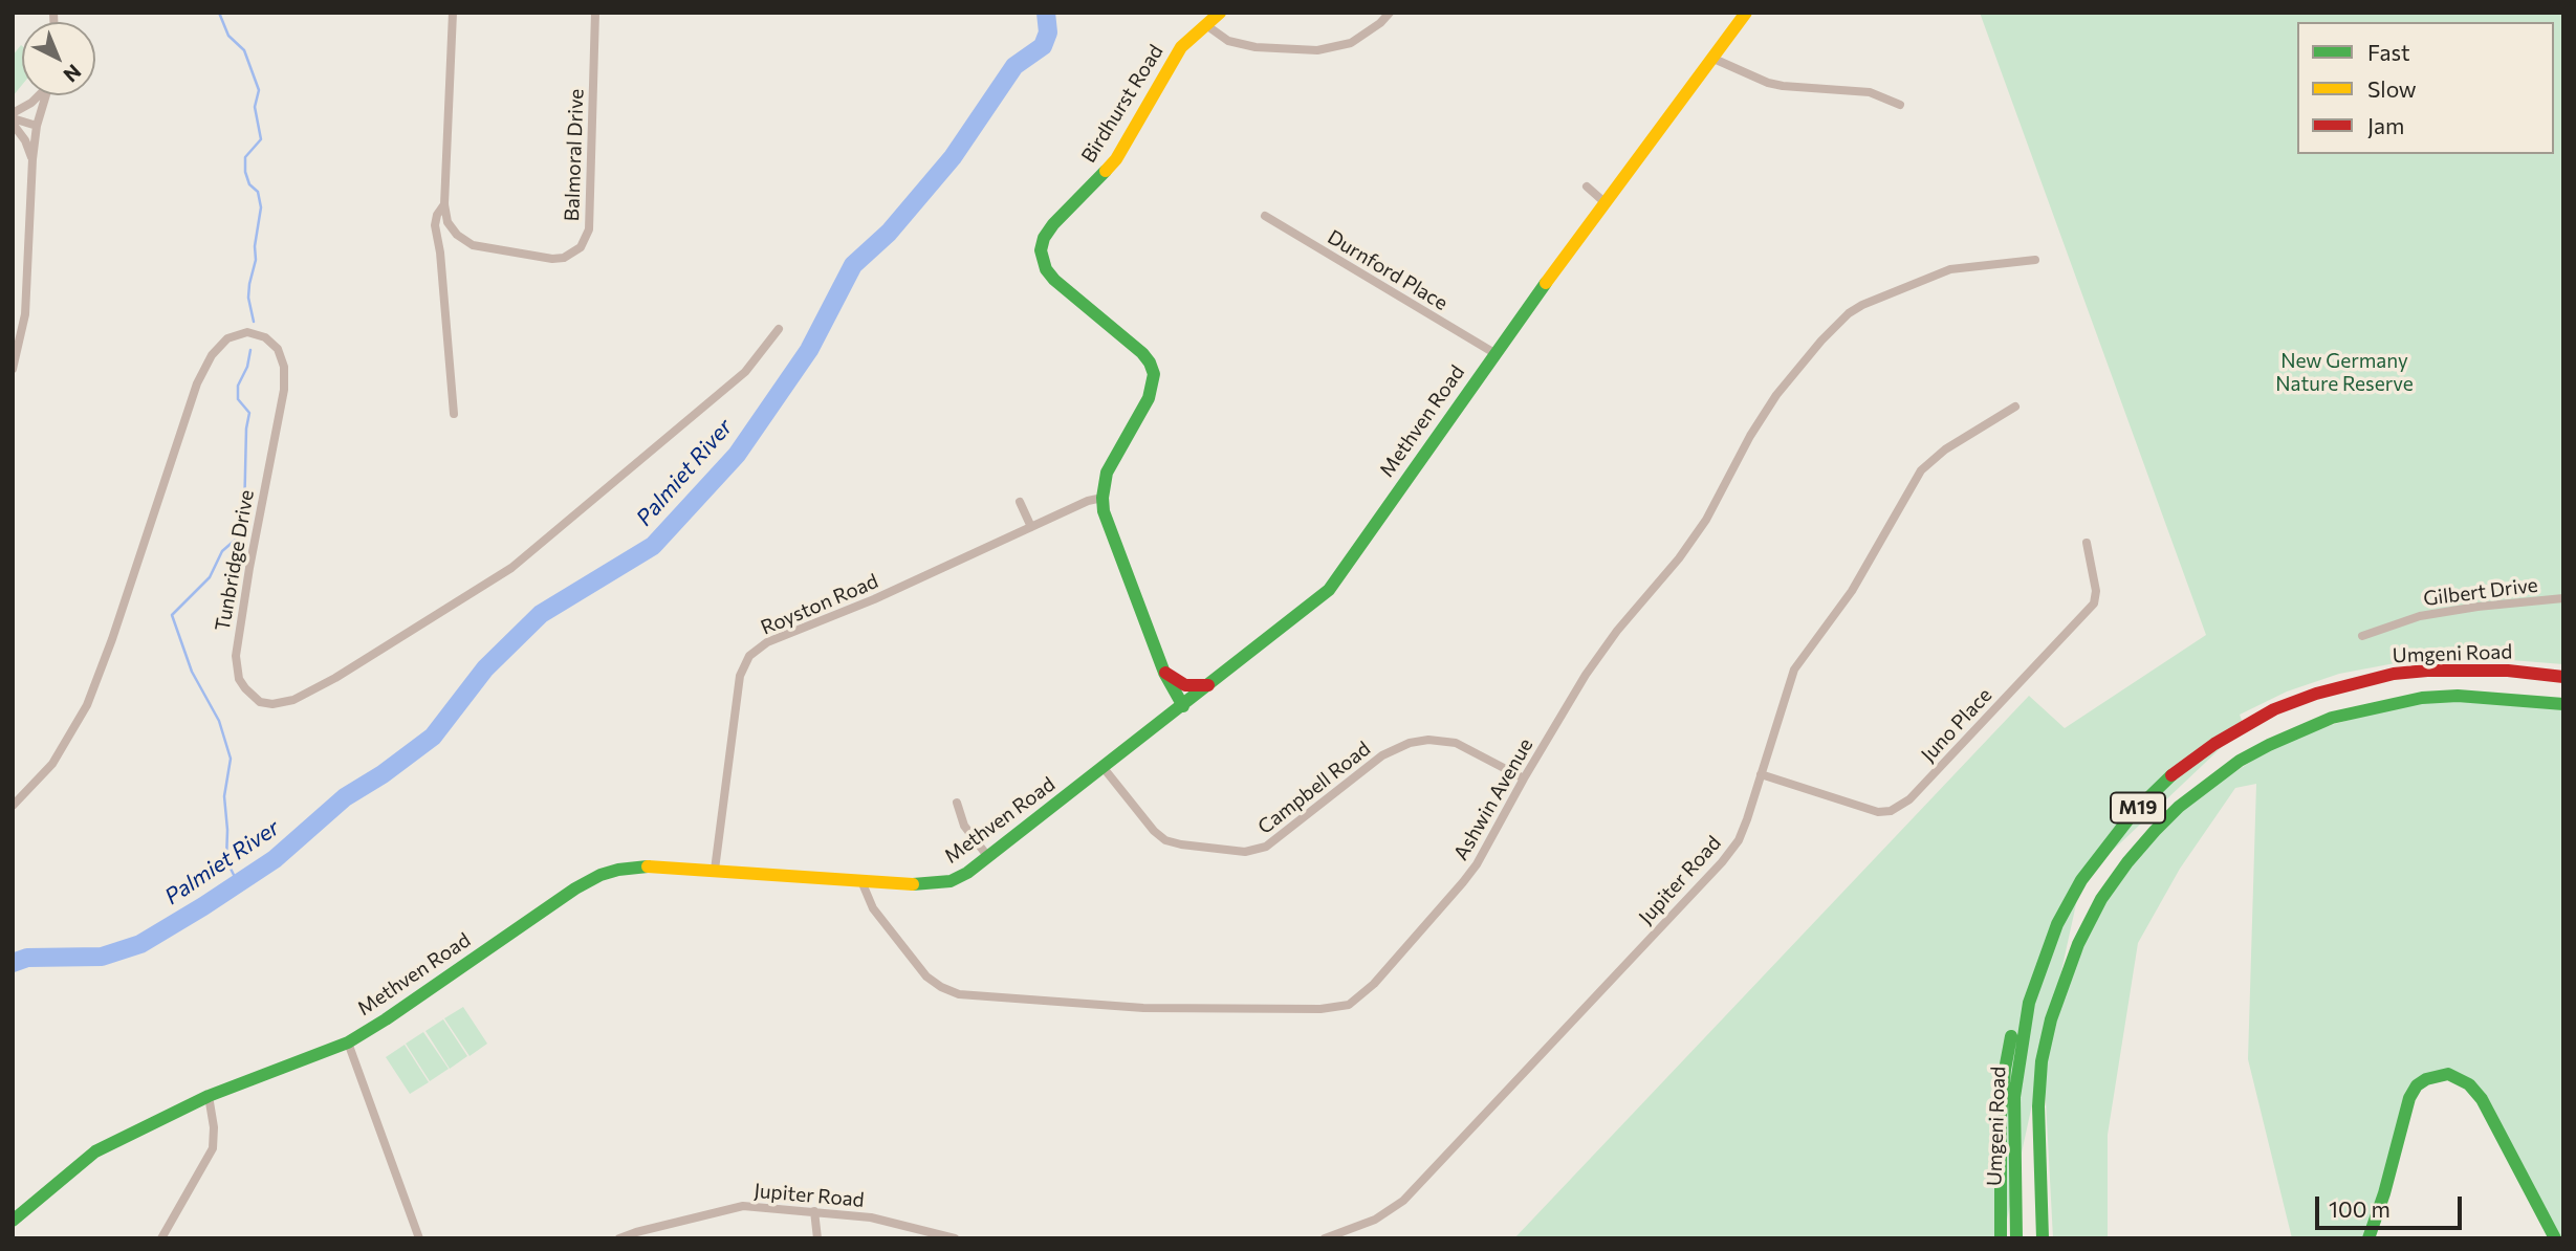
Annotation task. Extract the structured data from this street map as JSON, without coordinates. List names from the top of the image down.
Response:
{
  "streets": {
    "main road": [
      "Birdhurst Road",
      "Methven Road",
      "Umgeni Road",
      "M19"
    ],
    "street": [
      "Balmoral Drive",
      "Durnford Place",
      "Tunbridge Drive",
      "Gilbert Drive",
      "Royston Road",
      "Juno Place",
      "Campbell Road",
      "Ashwin Avenue",
      "Jupiter Road"
    ]
  },
  "crossings": [
    ["Birdhurst Road", "Methven Road"],
    ["Birdhurst Road", "Royston Road"],
    ["Durnford Place", "Methven Road"],
    ["Methven Road", "Royston Road"],
    ["Methven Road", "Campbell Road"],
    ["Methven Road", "Ashwin Avenue"],
    ["Juno Place", "Jupiter Road"],
    ["Campbell Road", "Ashwin Avenue"]
  ],
  "water": ["Palmiet River"],
  "parks": ["New Germany Nature Reserve"],
  "legend": ["Fast", "Slow", "Jam"],
  "scale_bar": "100 m",
  "north": "bottom right"
}
